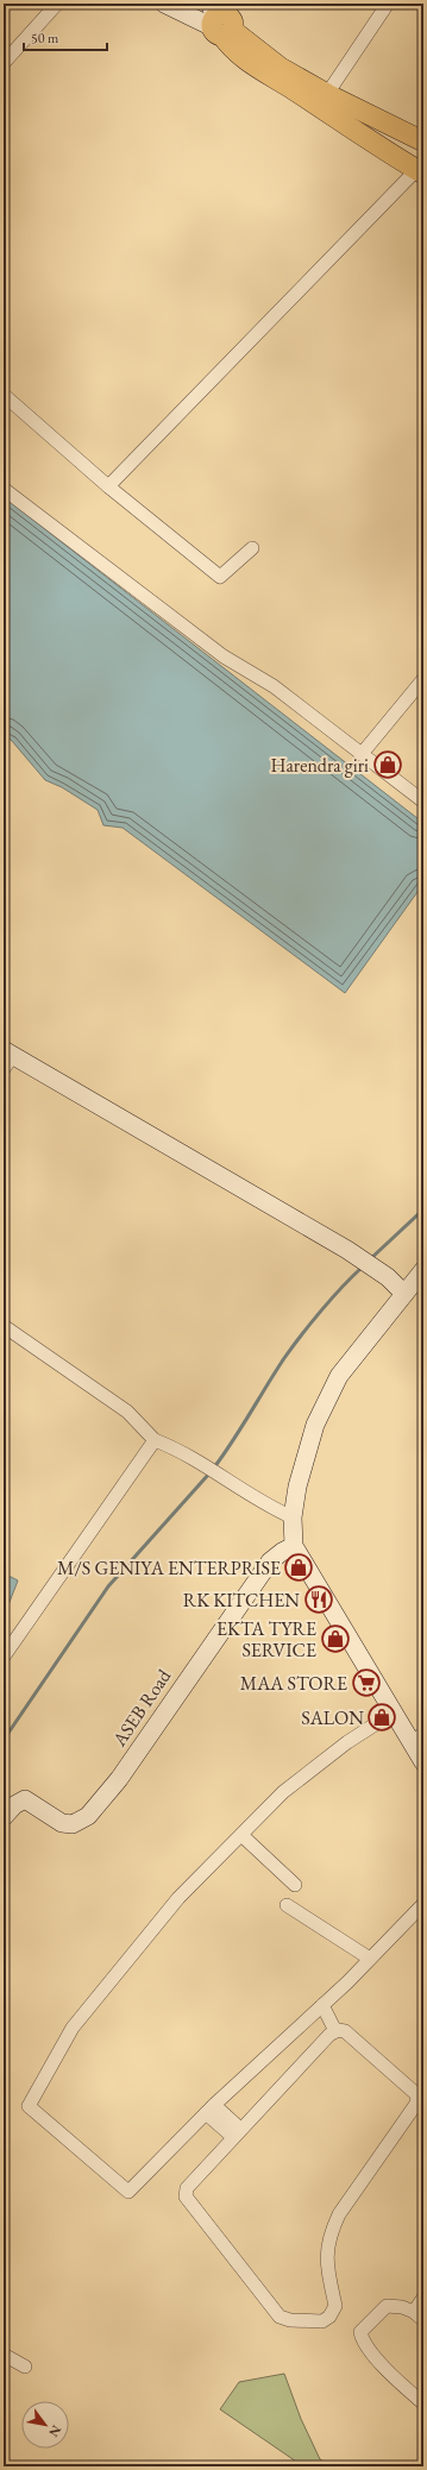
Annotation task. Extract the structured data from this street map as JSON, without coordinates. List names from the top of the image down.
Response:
{
  "streets": {
    "street": ["ASEB Road"]
  },
  "places": {
    "shop": [
      "Harendra giri",
      "M/S GENIYA ENTERPRISE",
      "EKTA TYRE SERVICE",
      "SALON"
    ],
    "restaurant": ["RK KITCHEN"],
    "supermarket": ["MAA STORE"]
  },
  "scale_bar": "50 m",
  "north": "bottom right"
}
